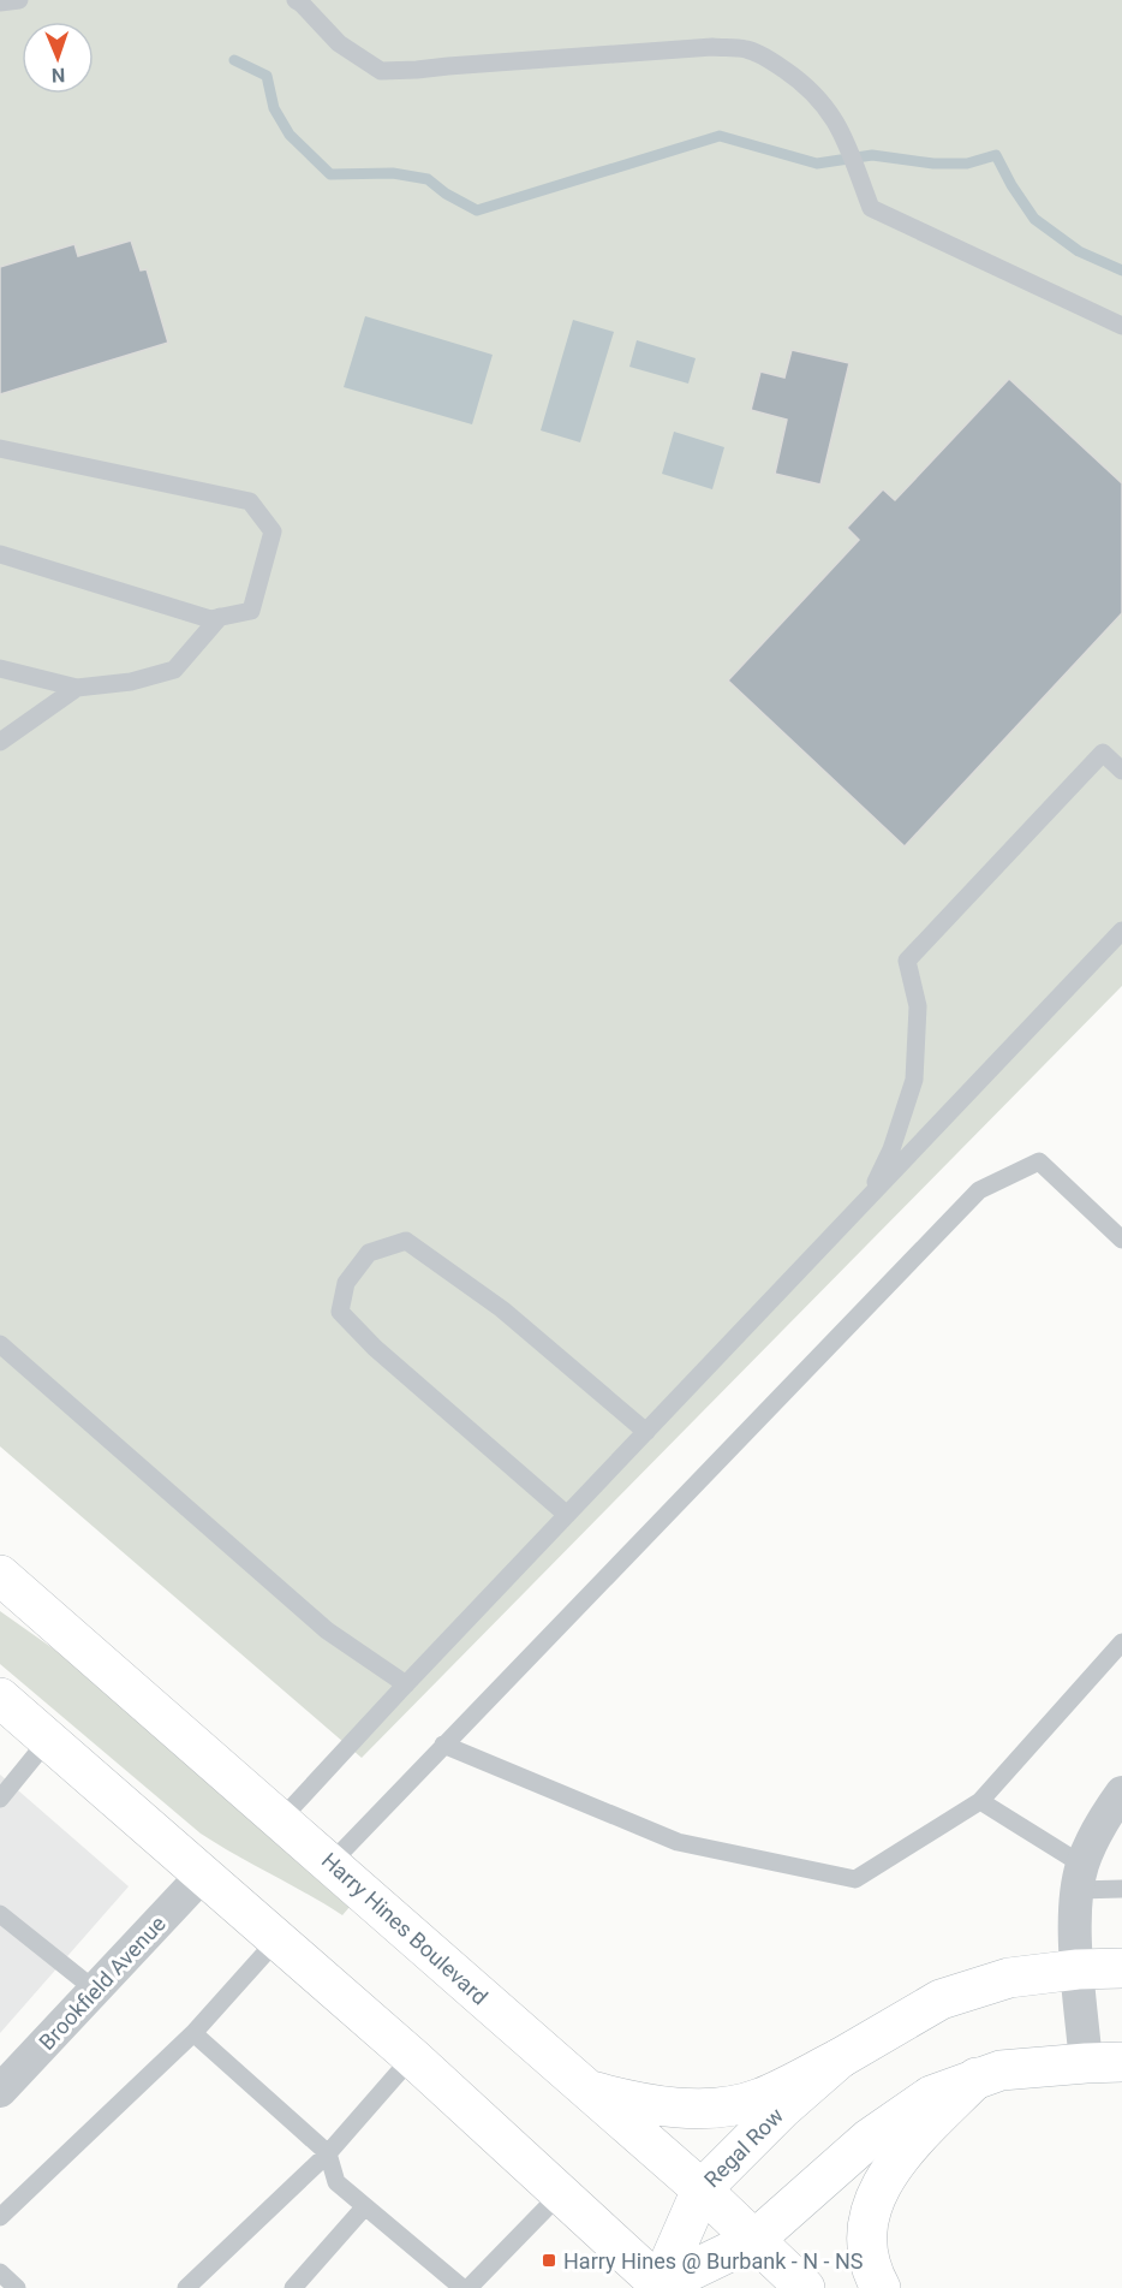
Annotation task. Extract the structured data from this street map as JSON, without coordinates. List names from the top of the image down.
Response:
{
  "streets": {
    "main road": ["Harry Hines Boulevard", "Regal Row"],
    "street": ["Brookfield Avenue"]
  },
  "crossings": [
    ["Harry Hines Boulevard", "Regal Row"]
  ],
  "places": {
    "transit": ["Harry Hines @ Burbank - N - NS"]
  },
  "north": "bottom"
}
